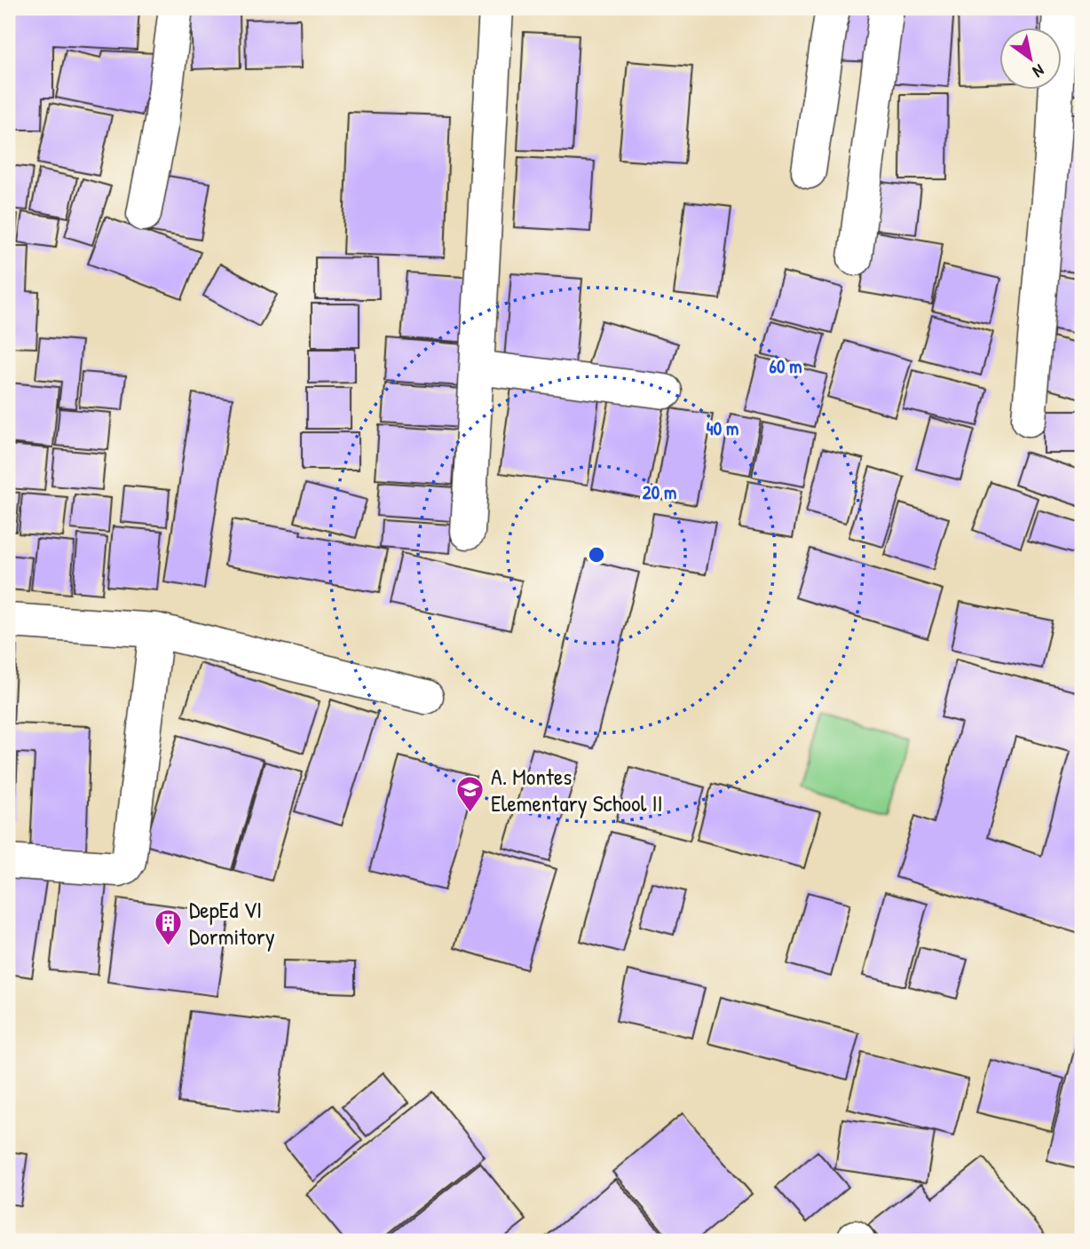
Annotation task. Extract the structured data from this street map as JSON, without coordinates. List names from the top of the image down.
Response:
{
  "places": {
    "school or university": ["A. Montes Elementary School II"],
    "building": ["DepEd VI Dormitory"]
  },
  "north": "bottom right",
  "rings": ["60 m", "40 m", "20 m"]
}
